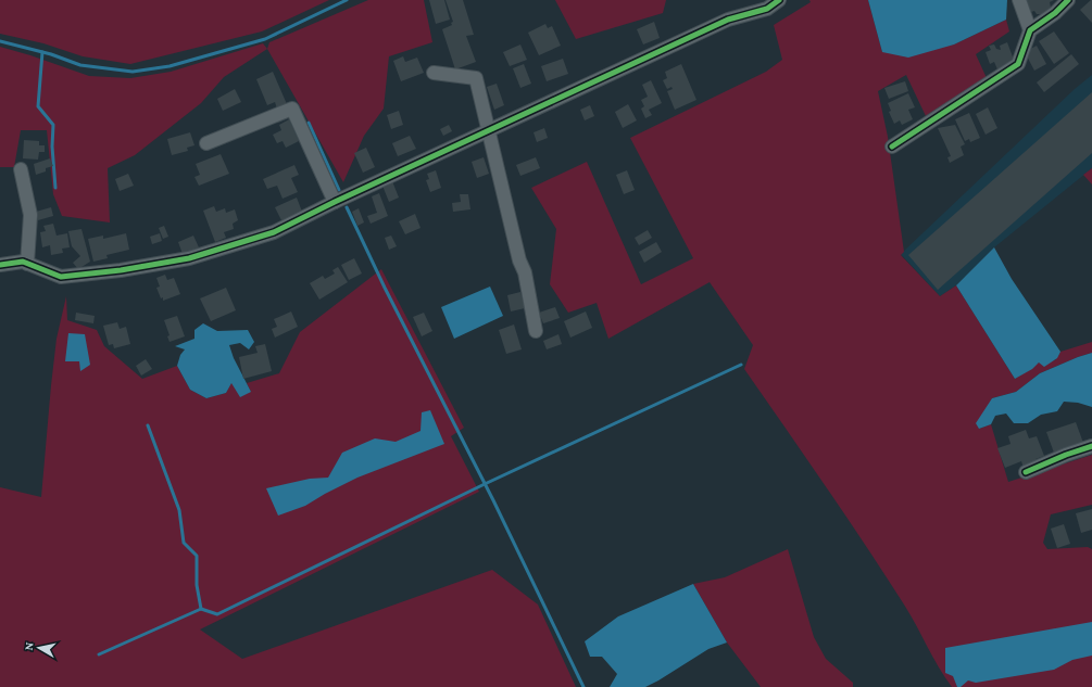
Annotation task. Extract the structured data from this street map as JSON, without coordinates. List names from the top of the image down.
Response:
{
  "north": "left"
}
